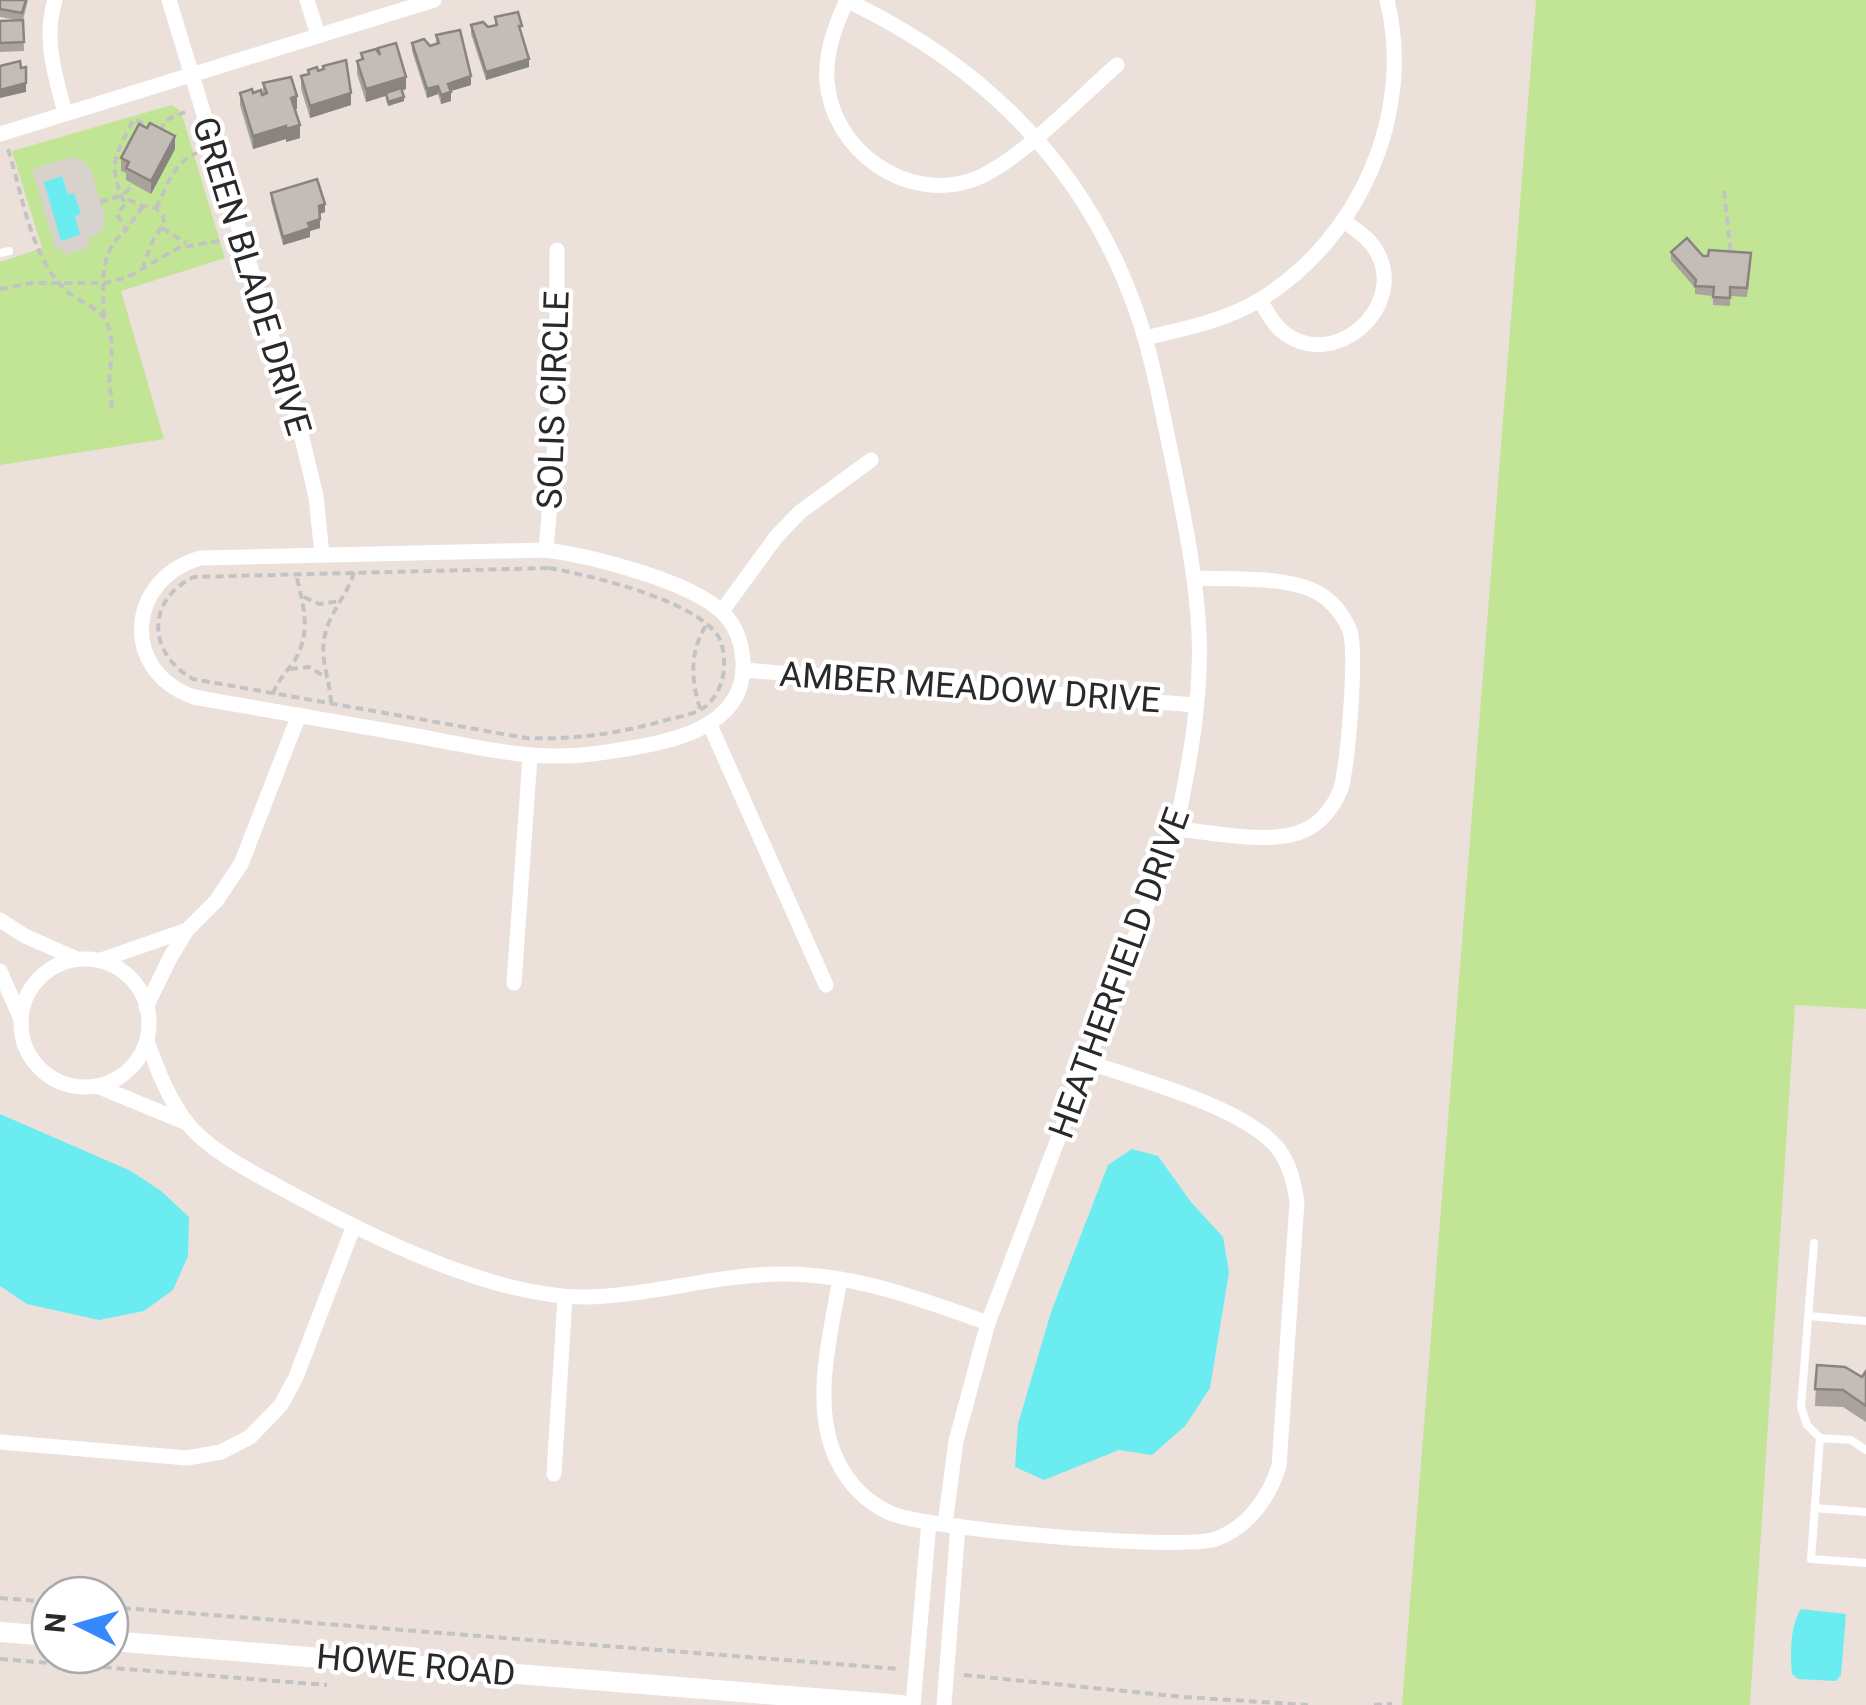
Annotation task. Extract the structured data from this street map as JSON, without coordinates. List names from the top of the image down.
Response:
{
  "streets": {
    "street": [
      "GREEN BLADE DRIVE",
      "SOLIS CIRCLE",
      "AMBER MEADOW DRIVE",
      "HEATHERFIELD DRIVE",
      "HOWE ROAD"
    ]
  },
  "crossings": [
    ["AMBER MEADOW DRIVE", "HEATHERFIELD DRIVE"]
  ],
  "north": "left"
}
